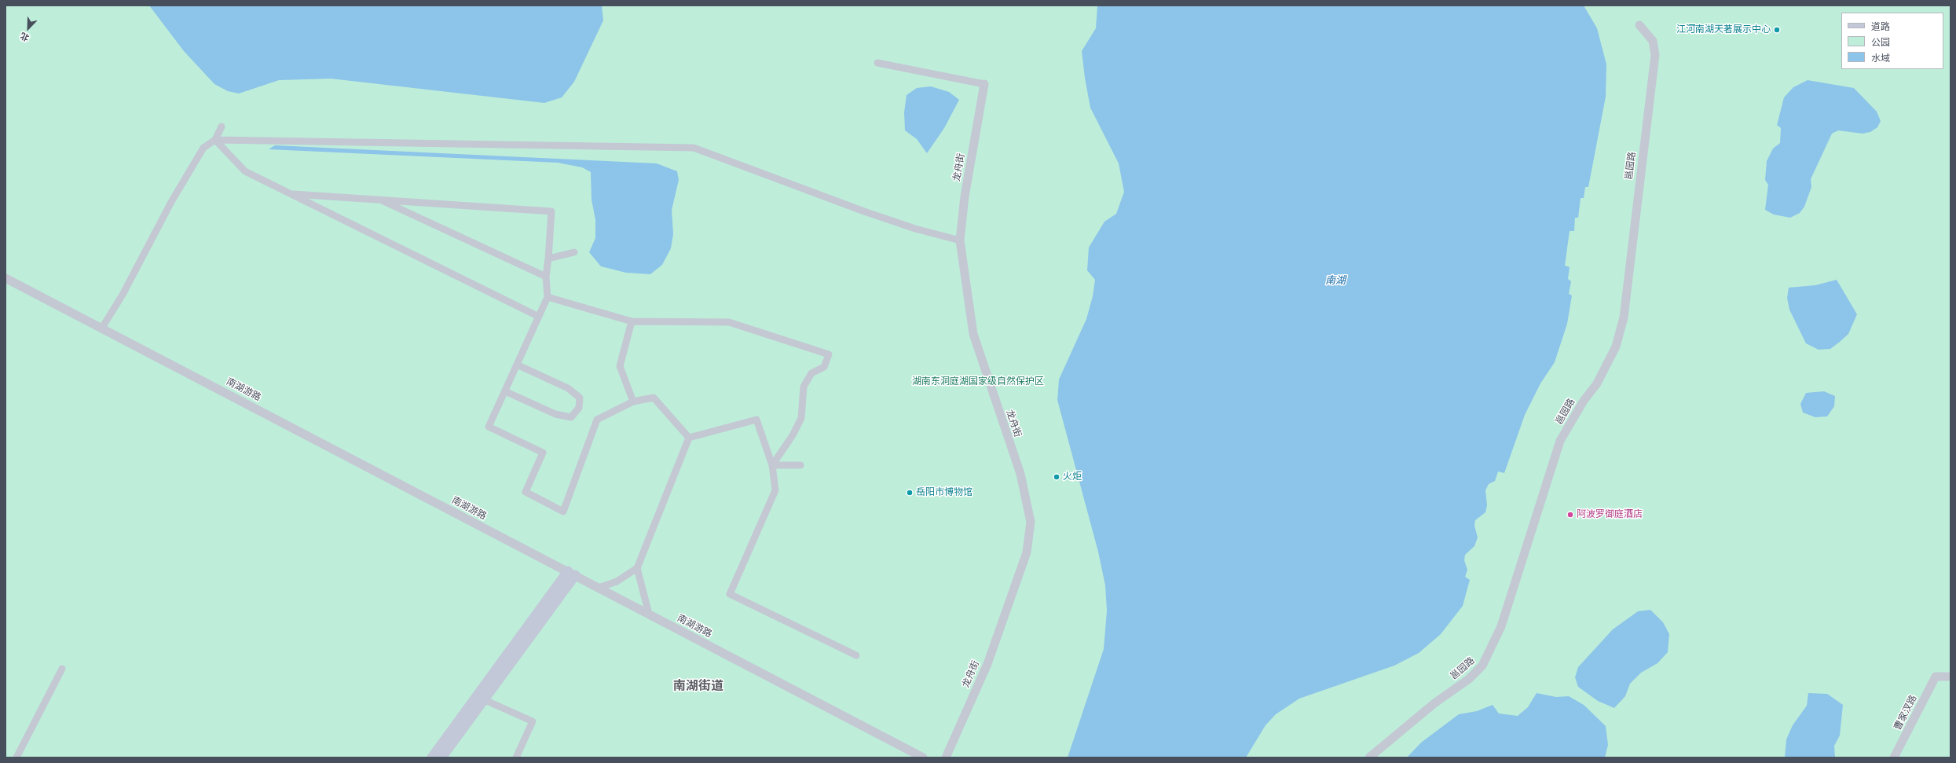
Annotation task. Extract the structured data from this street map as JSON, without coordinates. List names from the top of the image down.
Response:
{
  "streets": {
    "street": [
      "邕园路",
      "龙舟街",
      "南湖游路",
      "曹家汊路"
    ]
  },
  "districts": ["南湖街道"],
  "water": ["南湖"],
  "parks": ["湖南东洞庭湖国家级自然保护区"],
  "places": [
    "江河南湖天著展示中心",
    "火炬",
    "岳阳市博物馆",
    "阿波罗御庭酒店"
  ],
  "legend": ["道路", "公园", "水域"],
  "north": "bottom left"
}
